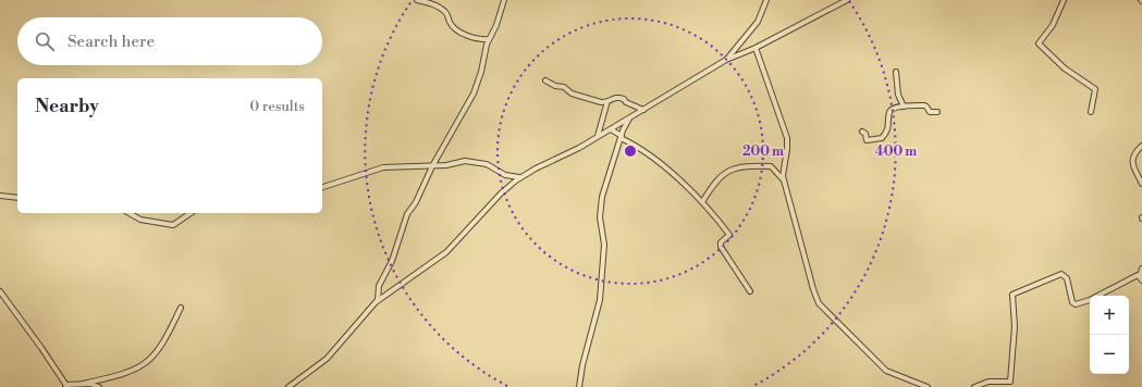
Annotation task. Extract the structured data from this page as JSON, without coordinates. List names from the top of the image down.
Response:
{
  "page": {
    "search": "Search here",
    "heading": ["Nearby", "0 results"],
    "map_buttons": ["+", "−"]
  },
  "rings": ["200 m", "400 m"]
}
